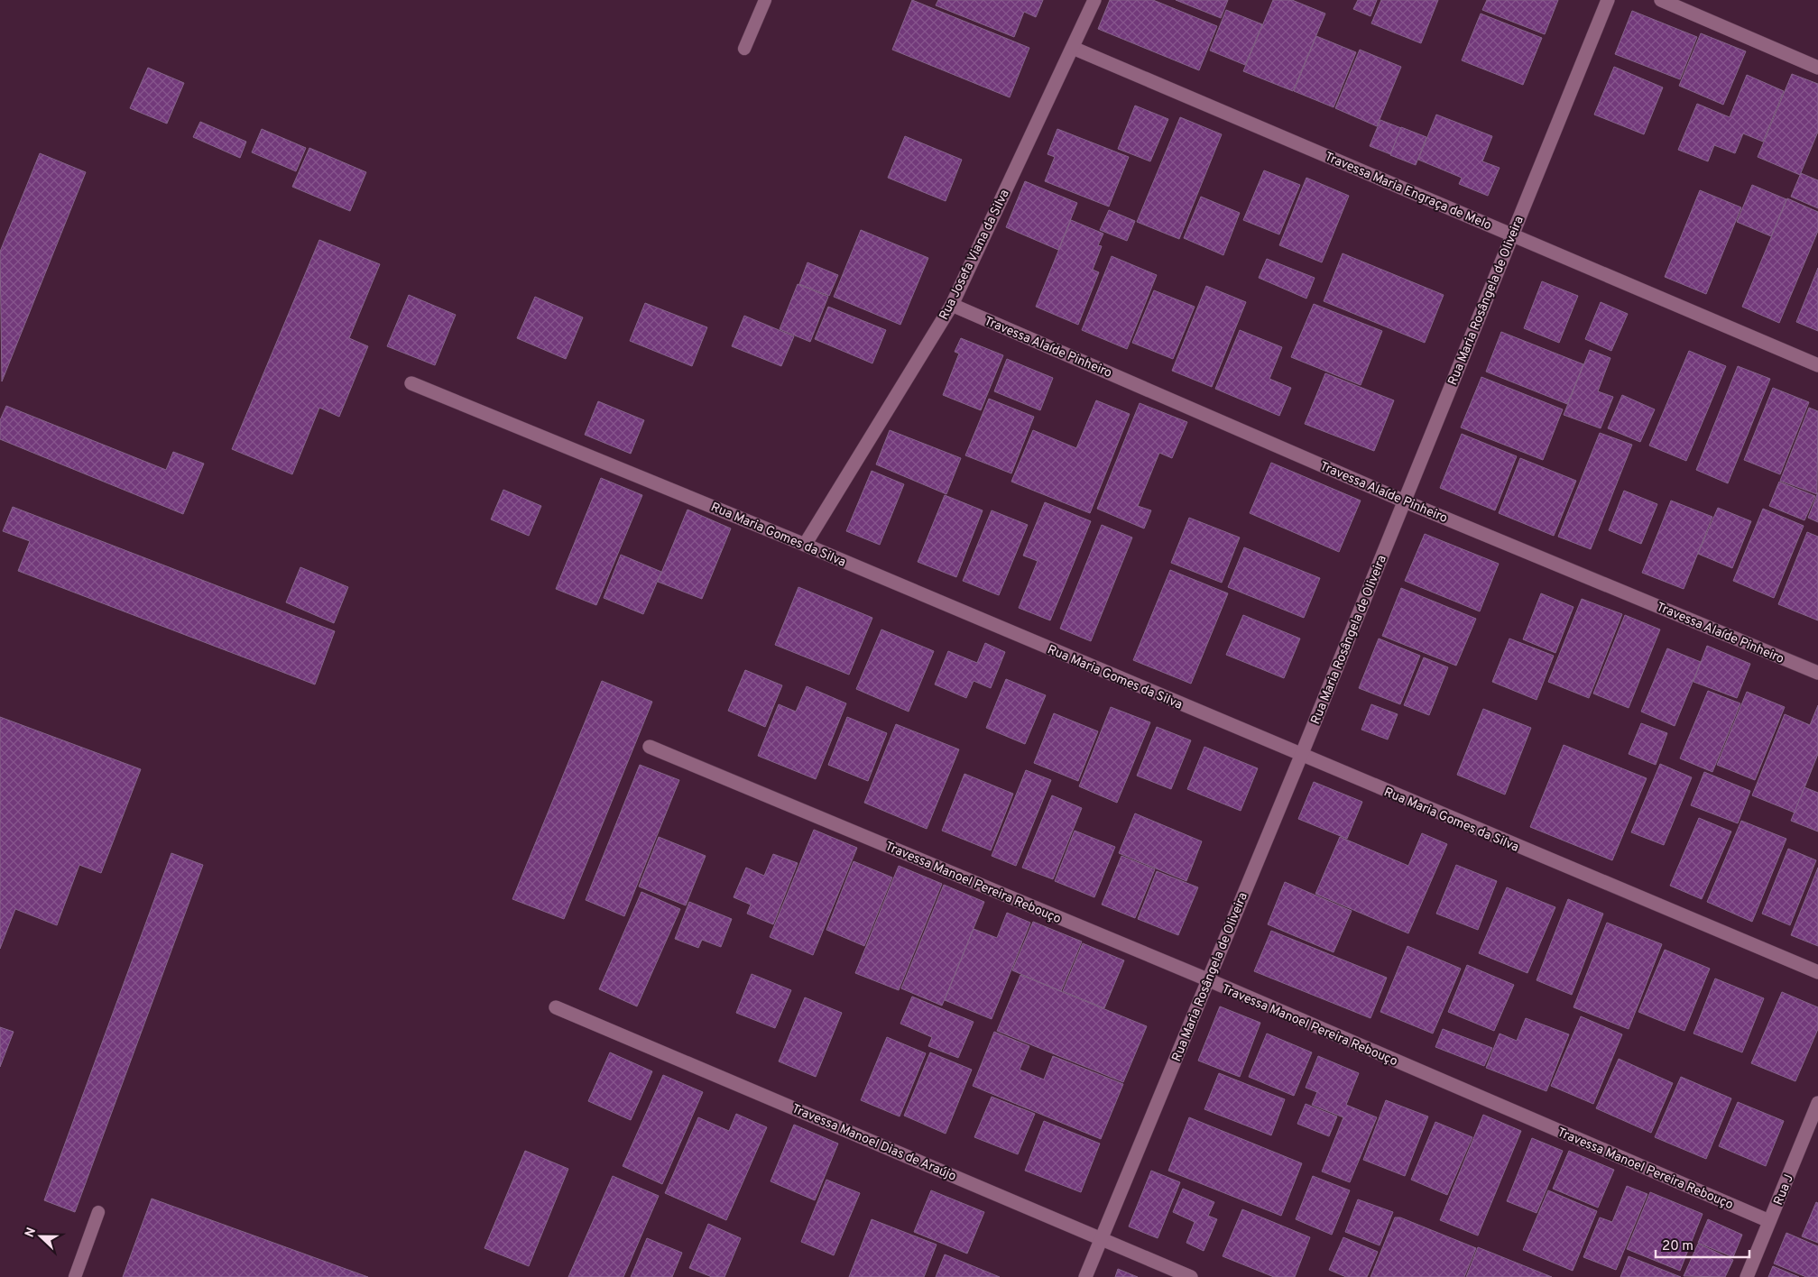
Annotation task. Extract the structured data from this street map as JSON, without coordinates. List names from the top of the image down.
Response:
{
  "streets": {
    "street": [
      "Travessa Maria Engraça de Melo",
      "Rua Josefa Viana da Silva",
      "Rua Maria Rosângela de Oliveira",
      "Travessa Alaíde Pinheiro",
      "Rua Maria Gomes da Silva",
      "Travessa Manoel Pereira Rebouço",
      "Travessa Manoel Dias de Araújo",
      "Rua J"
    ]
  },
  "crossings": [
    ["Travessa Maria Engraça de Melo", "Rua Josefa Viana da Silva"],
    ["Travessa Maria Engraça de Melo", "Rua Maria Rosângela de Oliveira"],
    ["Rua Josefa Viana da Silva", "Travessa Alaíde Pinheiro"],
    ["Rua Josefa Viana da Silva", "Rua Maria Gomes da Silva"],
    ["Rua Maria Rosângela de Oliveira", "Travessa Alaíde Pinheiro"],
    ["Rua Maria Rosângela de Oliveira", "Rua Maria Gomes da Silva"],
    ["Rua Maria Rosângela de Oliveira", "Travessa Manoel Pereira Rebouço"],
    ["Rua Maria Rosângela de Oliveira", "Travessa Manoel Dias de Araújo"],
    ["Travessa Manoel Pereira Rebouço", "Rua J"]
  ],
  "scale_bar": "20 m",
  "north": "left"
}
